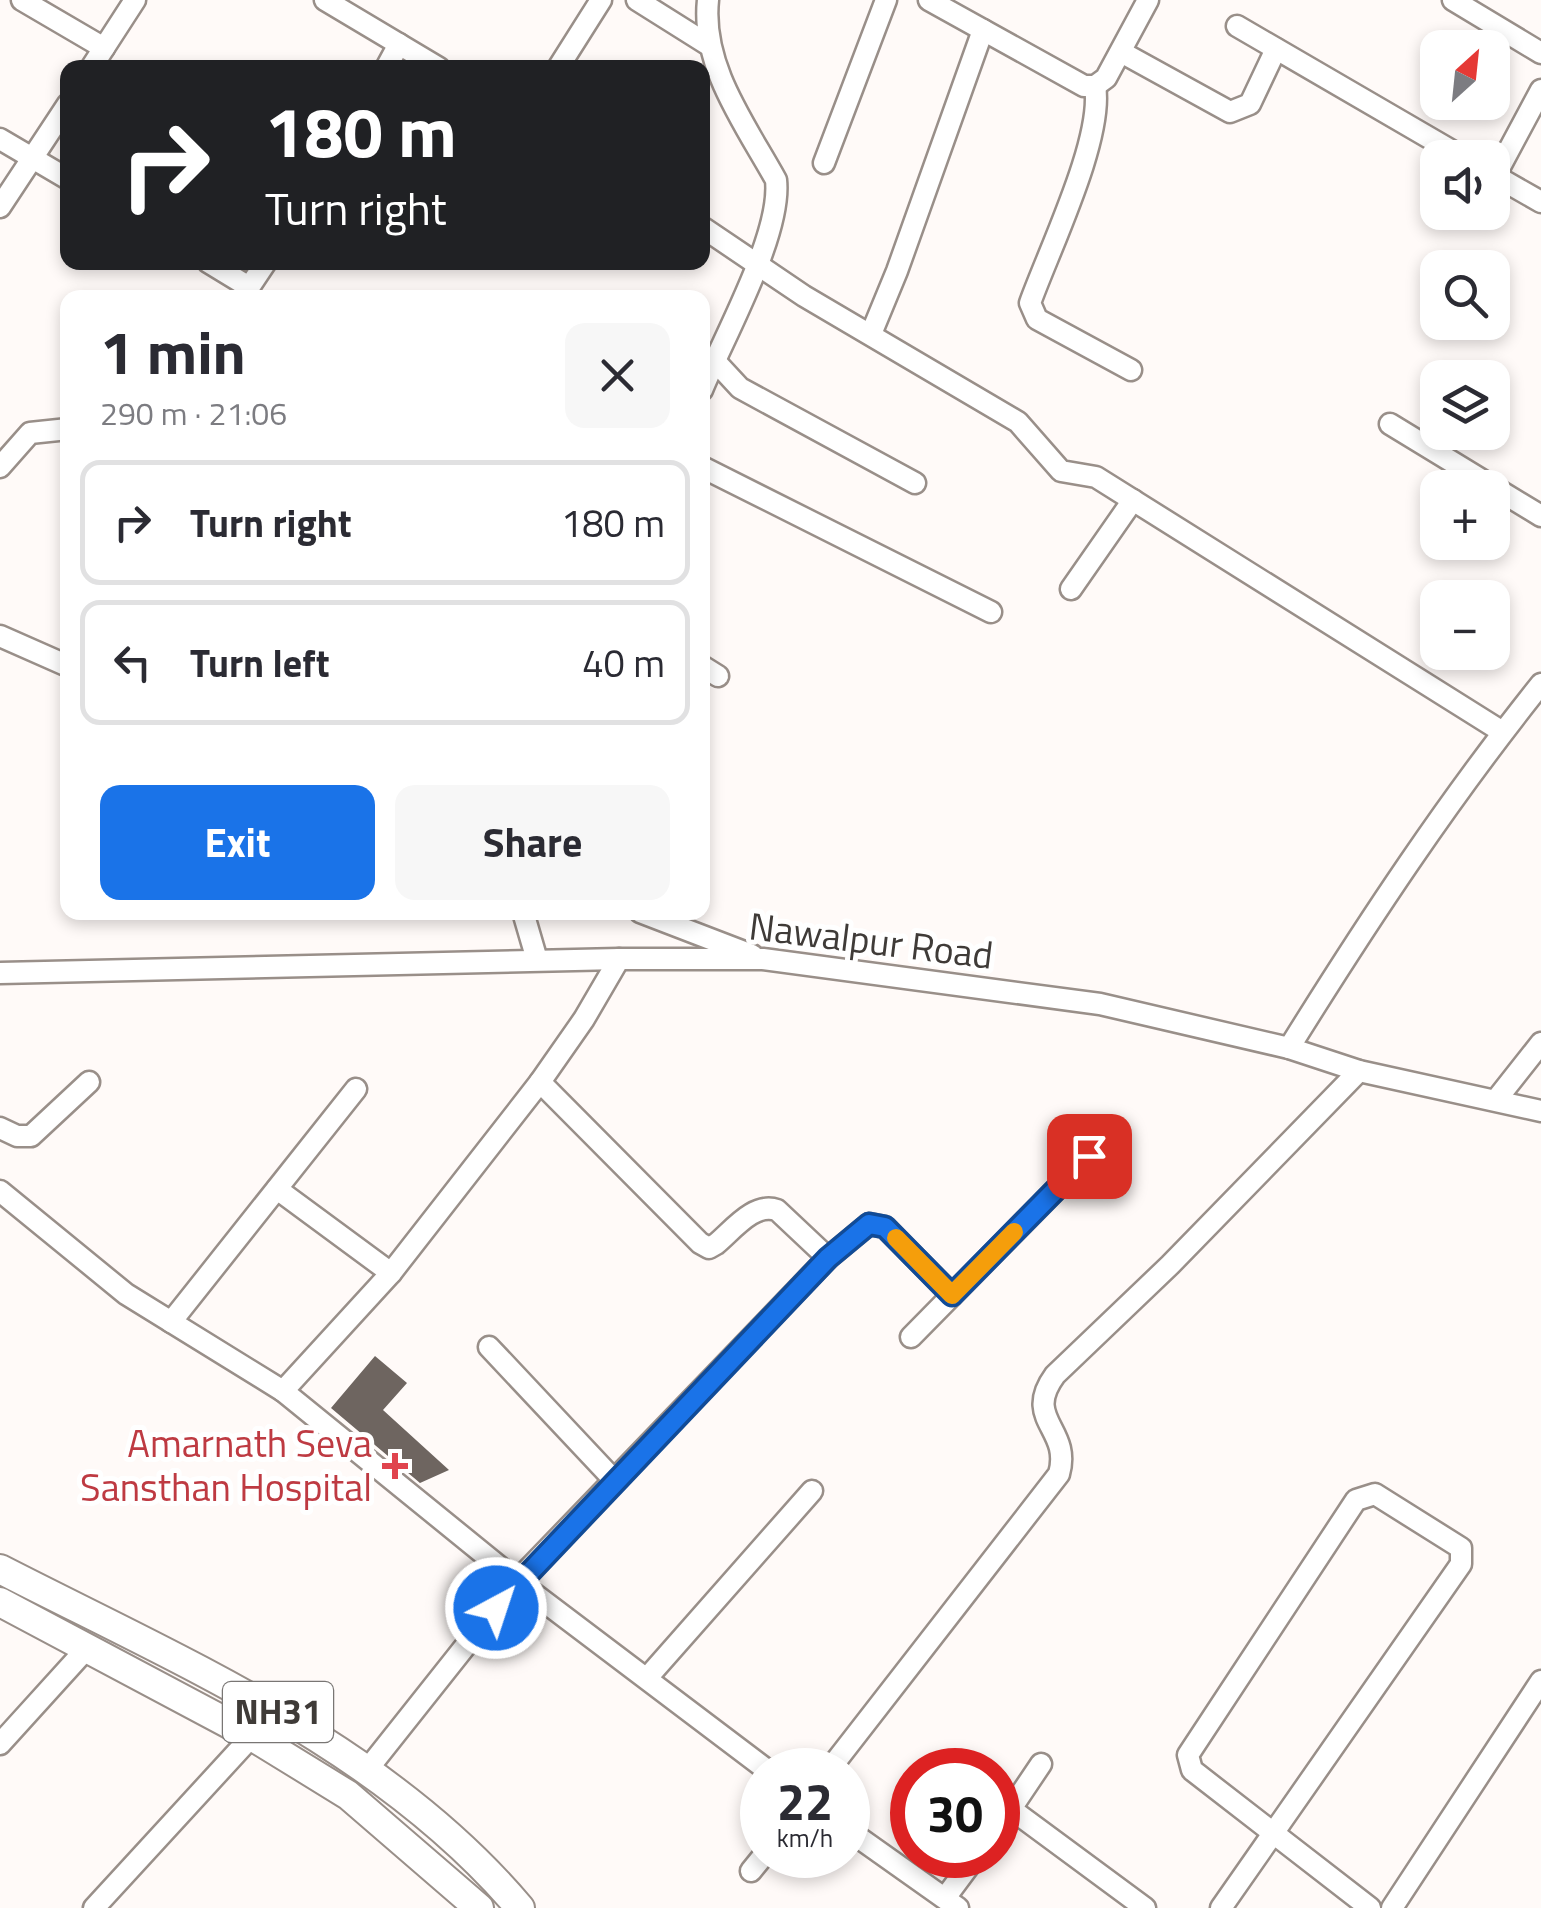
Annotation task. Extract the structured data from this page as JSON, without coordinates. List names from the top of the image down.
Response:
{
  "streets": {
    "highway": ["NH31"],
    "street": ["Nawalpur Road"]
  },
  "places": {
    "health": ["Amarnath Seva Sansthan Hospital"]
  },
  "north": "top right",
  "page": {
    "map_buttons": ["+", "−"],
    "turn": ["180 m", "Turn right"],
    "heading": ["1 min", "290 m · 21:06"],
    "list": [
      {
        "name": "Turn right",
        "value": "180 m"
      },
      {
        "name": "Turn left",
        "value": "40 m"
      }
    ],
    "buttons": ["Exit", "Share"],
    "speed": "22 km/h",
    "limit": "30"
  }
}
